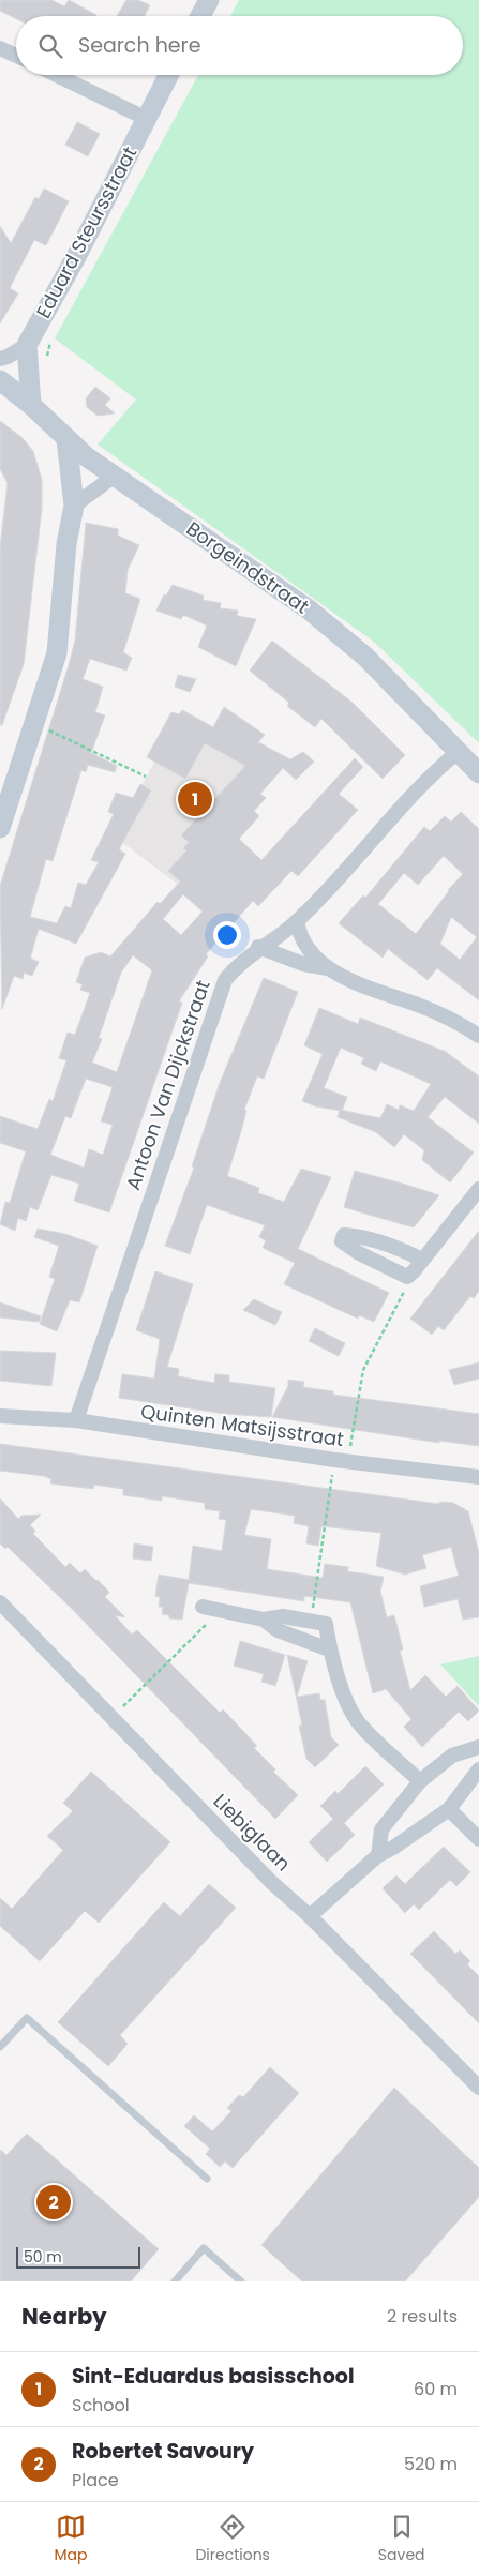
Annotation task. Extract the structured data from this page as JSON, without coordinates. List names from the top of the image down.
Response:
{
  "streets": {
    "street": [
      "Eduard Steursstraat",
      "Borgeindstraat",
      "Antoon Van Dijckstraat",
      "Quinten Matsijsstraat",
      "Liebiglaan"
    ]
  },
  "crossings": [
    ["Borgeindstraat", "Antoon Van Dijckstraat"],
    ["Antoon Van Dijckstraat", "Quinten Matsijsstraat"]
  ],
  "scale_bar": "50 m",
  "page": {
    "search": "Search here",
    "pins": ["1", "2"],
    "scale": "50 m",
    "heading": ["Nearby", "2 results"],
    "list": [
      {
        "mark": "1",
        "name": "Sint-Eduardus basisschool",
        "note": "School",
        "value": "60 m"
      },
      {
        "mark": "2",
        "name": "Robertet Savoury",
        "note": "Place",
        "value": "520 m"
      }
    ],
    "nav": ["Map", "Directions", "Saved"]
  }
}
